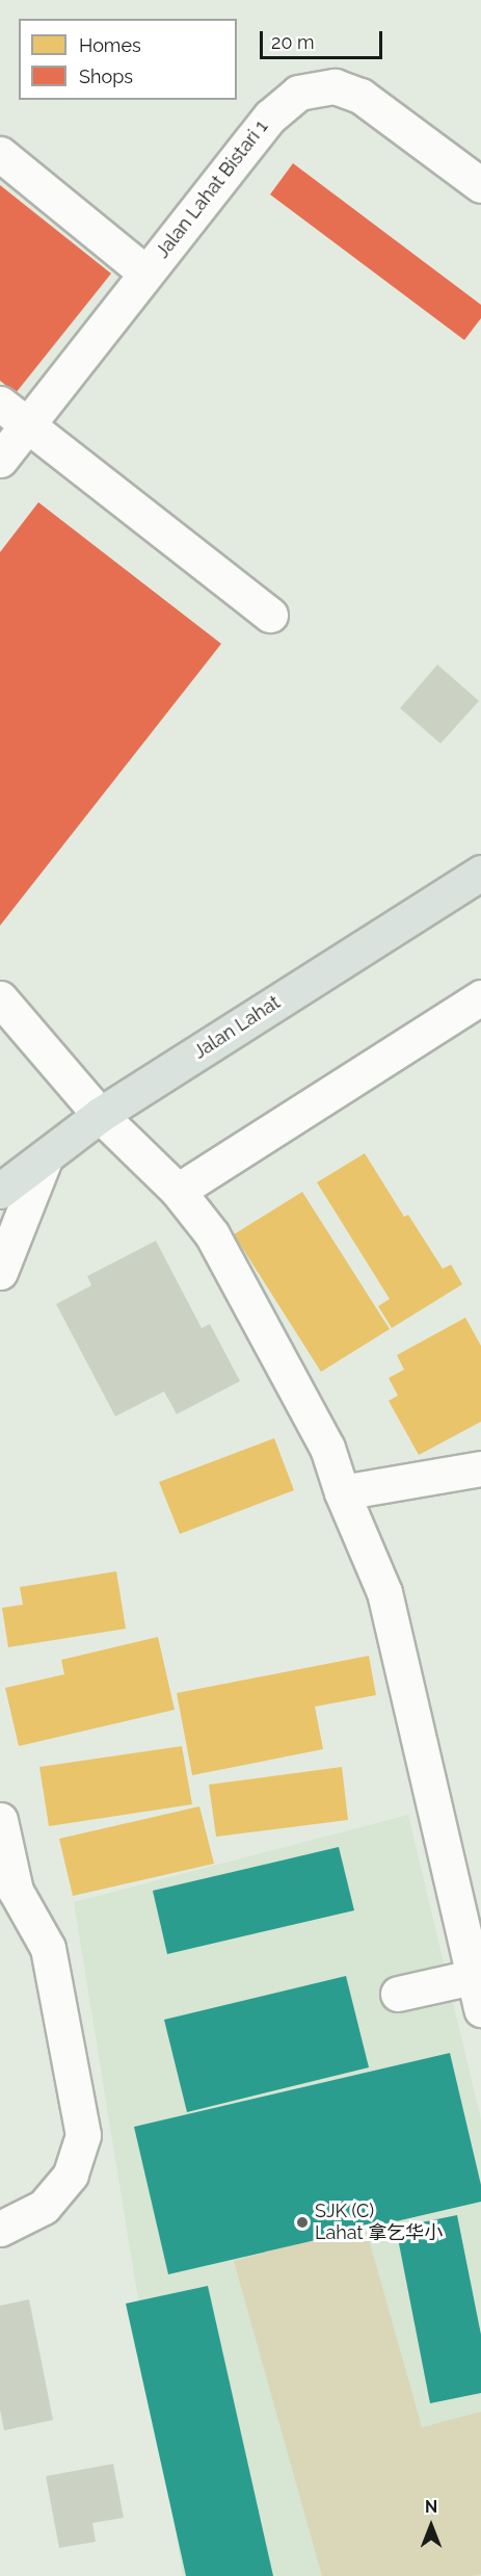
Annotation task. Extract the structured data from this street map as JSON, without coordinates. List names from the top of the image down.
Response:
{
  "streets": {
    "main road": ["Jalan Lahat"],
    "street": ["Jalan Lahat Bistari 1"]
  },
  "places": ["SJK (C) Lahat 拿乞华小"],
  "legend": ["Homes", "Shops"],
  "scale_bar": "20 m",
  "north": "top"
}
